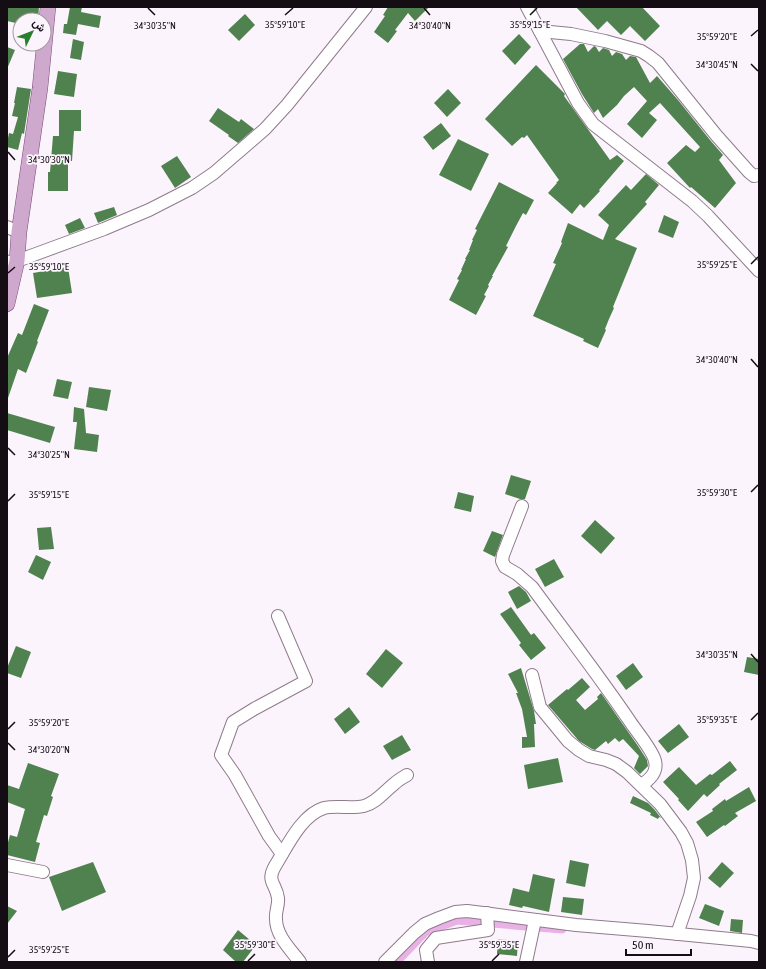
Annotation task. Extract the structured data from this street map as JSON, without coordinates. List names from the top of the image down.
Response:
{
  "scale_bar": "50 m",
  "north": "top right",
  "coordinates": [
    "35°59'10\"E",
    "35°59'15\"E",
    "34°30'35\"N",
    "34°30'40\"N",
    "35°59'20\"E",
    "34°30'45\"N",
    "34°30'30\"N",
    "35°59'25\"E",
    "34°30'25\"N",
    "35°59'30\"E",
    "35°59'35\"E",
    "34°30'20\"N"
  ]
}
